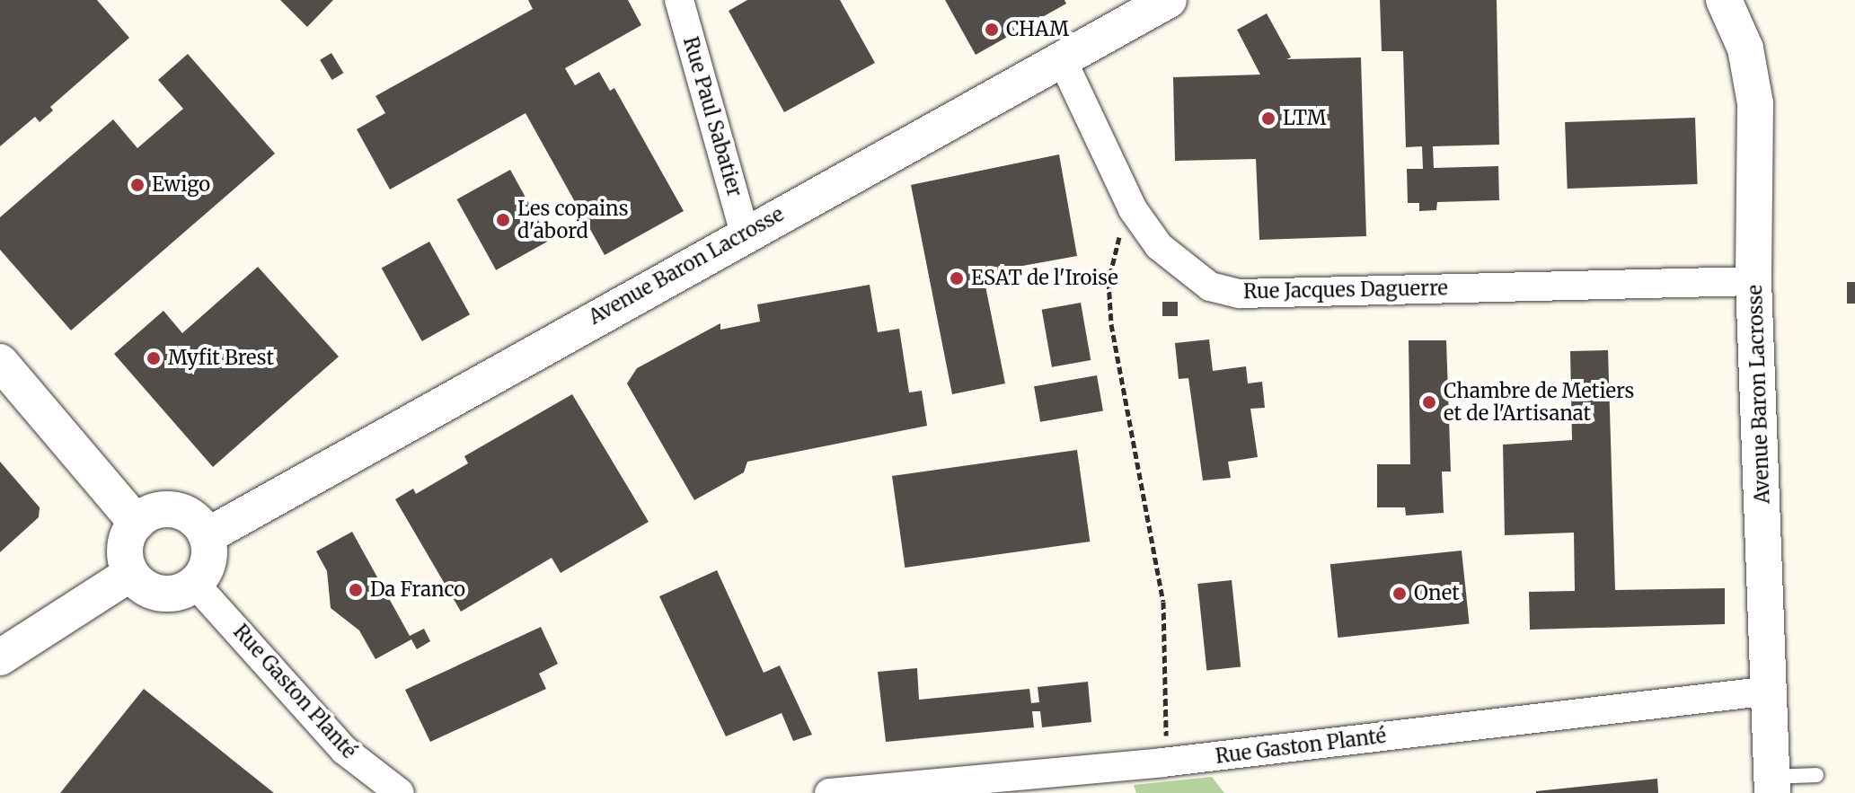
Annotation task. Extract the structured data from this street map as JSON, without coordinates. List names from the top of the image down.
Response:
{
  "streets": {
    "street": [
      "Rue Paul Sabatier",
      "Avenue Baron Lacrosse",
      "Rue Jacques Daguerre",
      "Rue Gaston Planté"
    ]
  },
  "crossings": [
    ["Rue Paul Sabatier", "Avenue Baron Lacrosse"],
    ["Avenue Baron Lacrosse", "Rue Jacques Daguerre"],
    ["Avenue Baron Lacrosse", "Rue Gaston Planté"]
  ],
  "places": [
    "CHAM",
    "LTM",
    "Ewigo",
    "Les copains d'abord",
    "ESAT de l'Iroise",
    "Myfit Brest",
    "Chambre de Metiers et de l'Artisanat",
    "Da Franco",
    "Onet"
  ]
}
